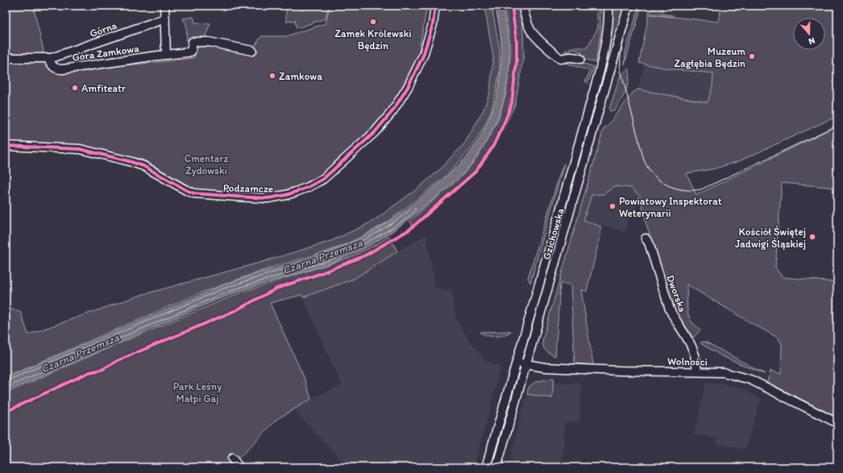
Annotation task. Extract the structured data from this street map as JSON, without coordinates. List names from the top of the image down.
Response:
{
  "streets": {
    "street": [
      "Górna",
      "Góra Zamkowa",
      "Podzamcze",
      "Gzichowska",
      "Dworska",
      "Wolności"
    ]
  },
  "crossings": [
    ["Górna", "Góra Zamkowa"],
    ["Gzichowska", "Wolności"],
    ["Dworska", "Wolności"]
  ],
  "water": ["Czarna Przemsza"],
  "parks": ["Cmentarz Żydowski", "Park Leśny Małpi Gaj"],
  "places": [
    "Zamek Królewski Będzin",
    "Muzeum Zagłębia Będzin",
    "Zamkowa",
    "Amfiteatr",
    "Powiatowy Inspektorat Weterynarii",
    "Kościół Świętej Jadwigi Śląskiej"
  ],
  "north": "bottom"
}
